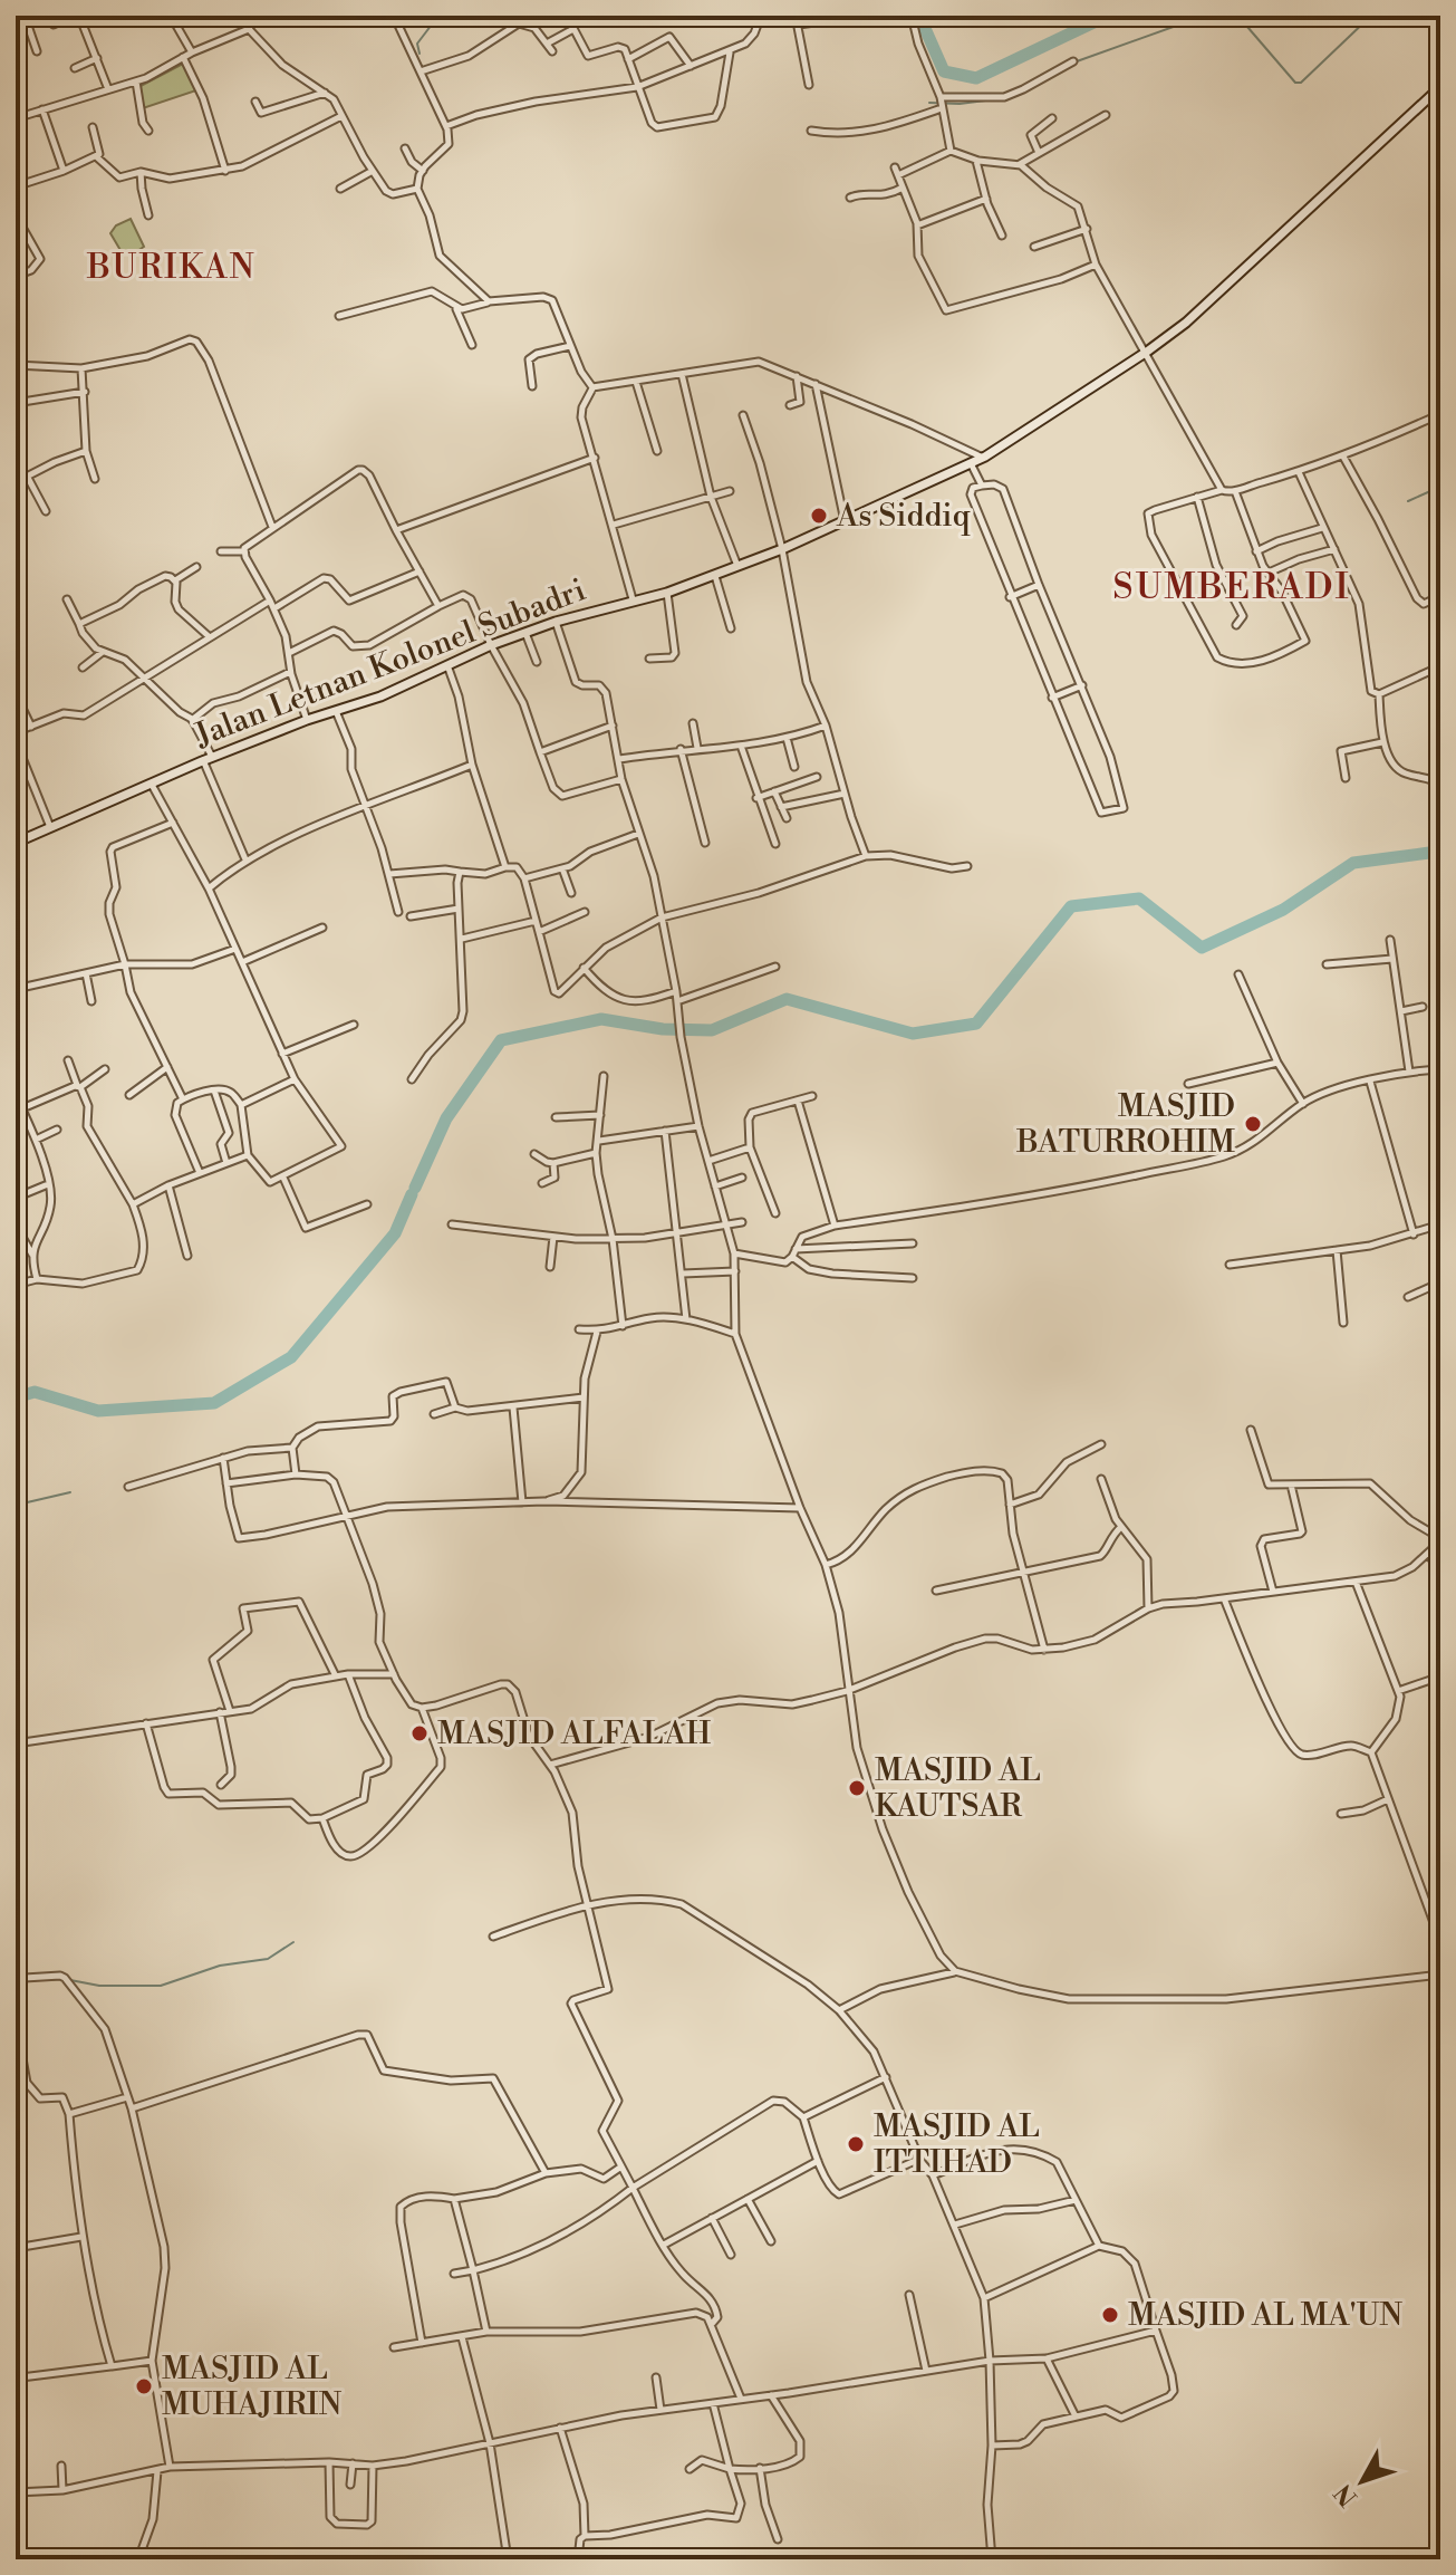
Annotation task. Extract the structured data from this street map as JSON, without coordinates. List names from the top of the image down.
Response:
{
  "streets": {
    "main road": ["Jalan Letnan Kolonel Subadri"]
  },
  "districts": ["BURIKAN", "SUMBERADI"],
  "places": [
    "As Siddiq",
    "MASJID BATURROHIM",
    "MASJID ALFALAH",
    "MASJID AL KAUTSAR",
    "MASJID AL ITTIHAD",
    "MASJID AL MA'UN",
    "MASJID AL MUHAJIRIN"
  ],
  "north": "bottom left"
}
